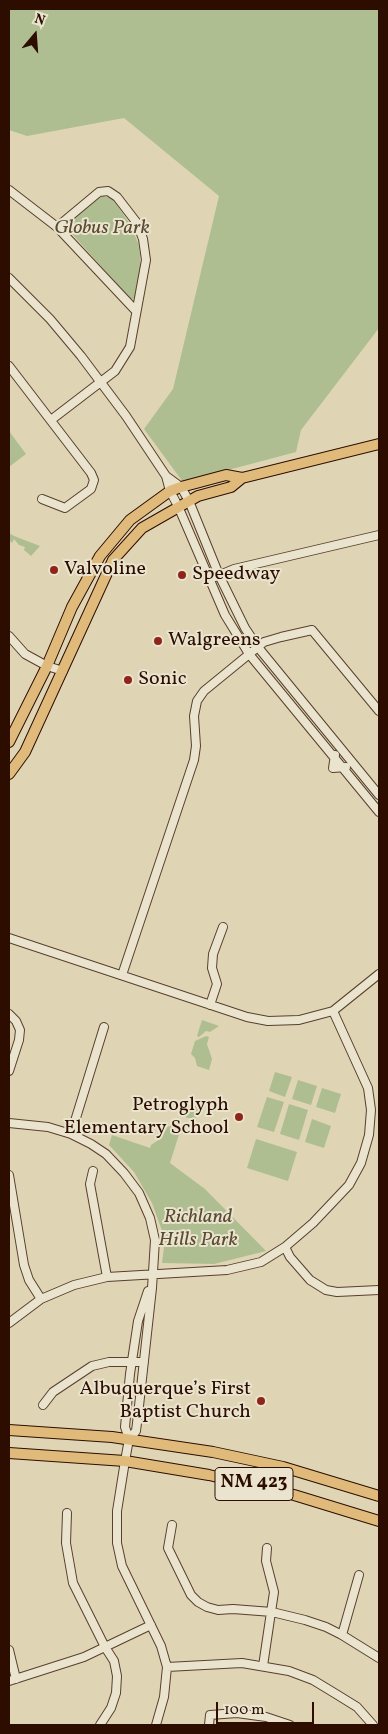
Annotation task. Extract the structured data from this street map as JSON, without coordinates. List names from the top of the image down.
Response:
{
  "streets": {
    "main road": ["NM 423"]
  },
  "parks": ["Globus Park", "Richland Hills Park"],
  "places": [
    "Valvoline",
    "Speedway",
    "Walgreens",
    "Sonic",
    "Petroglyph Elementary School",
    "Albuquerque’s First Baptist Church"
  ],
  "scale_bar": "100 m",
  "north": "top"
}
